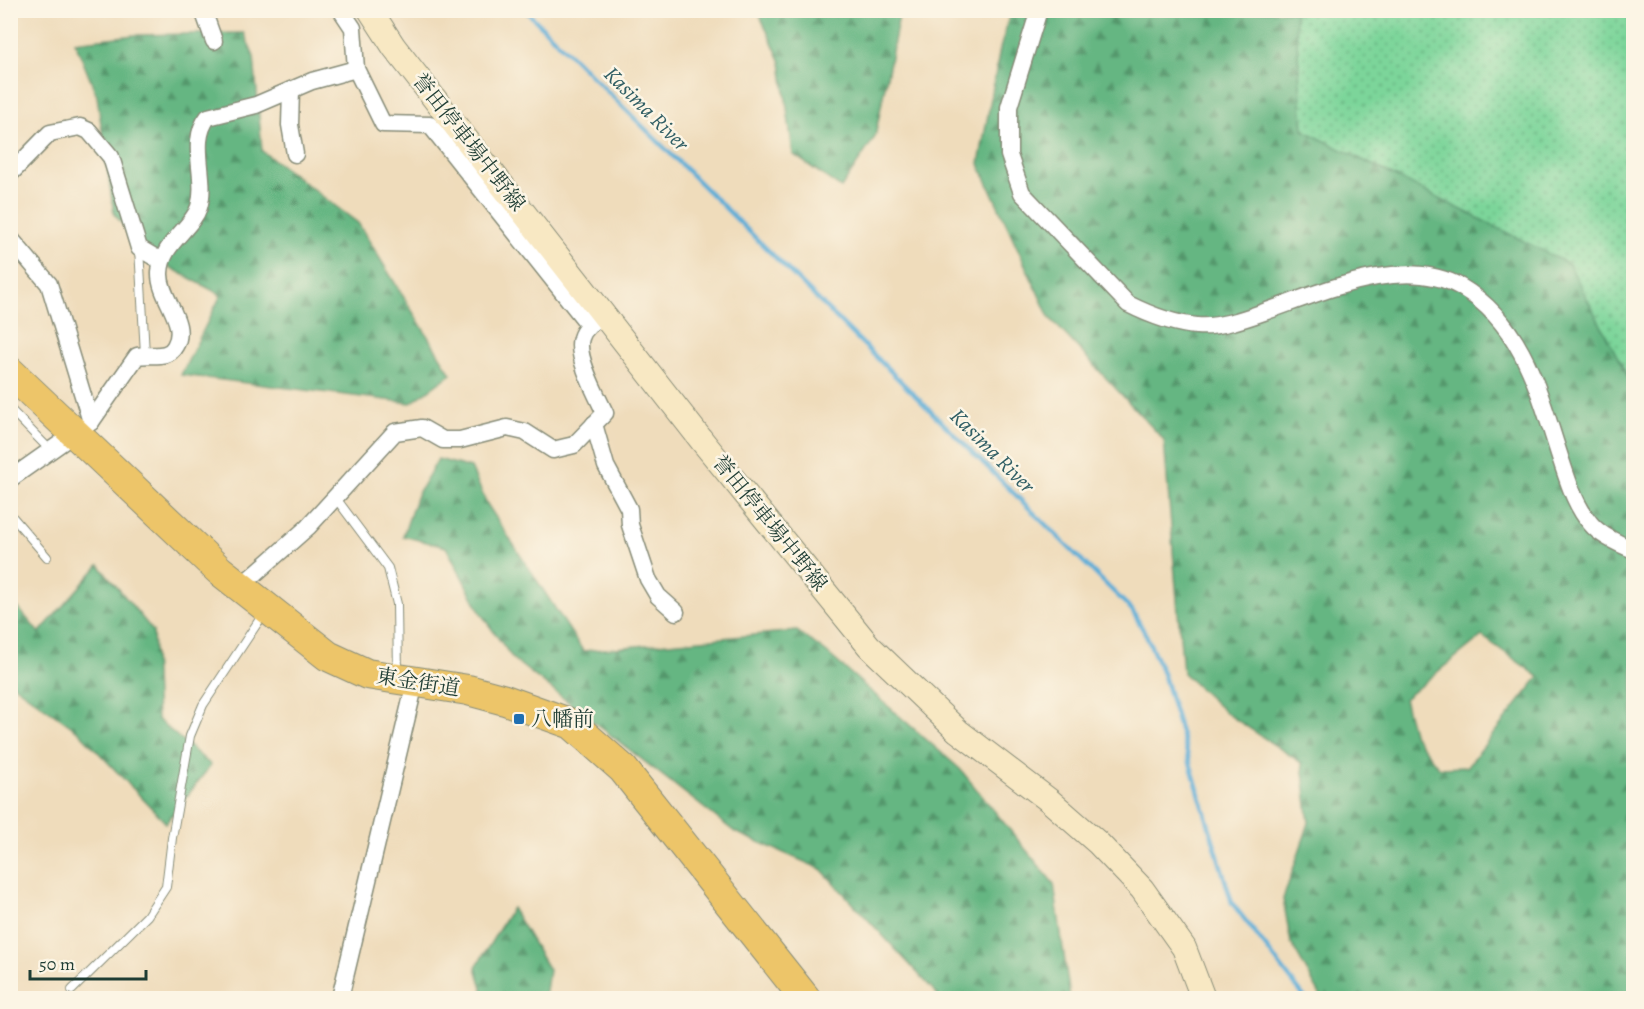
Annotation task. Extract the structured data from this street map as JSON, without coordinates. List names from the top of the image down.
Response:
{
  "streets": {
    "highway": ["東金街道"],
    "main road": ["誉田停車場中野線"]
  },
  "water": ["Kasima River"],
  "places": {
    "transit": ["八幡前"]
  },
  "scale_bar": "50 m"
}
